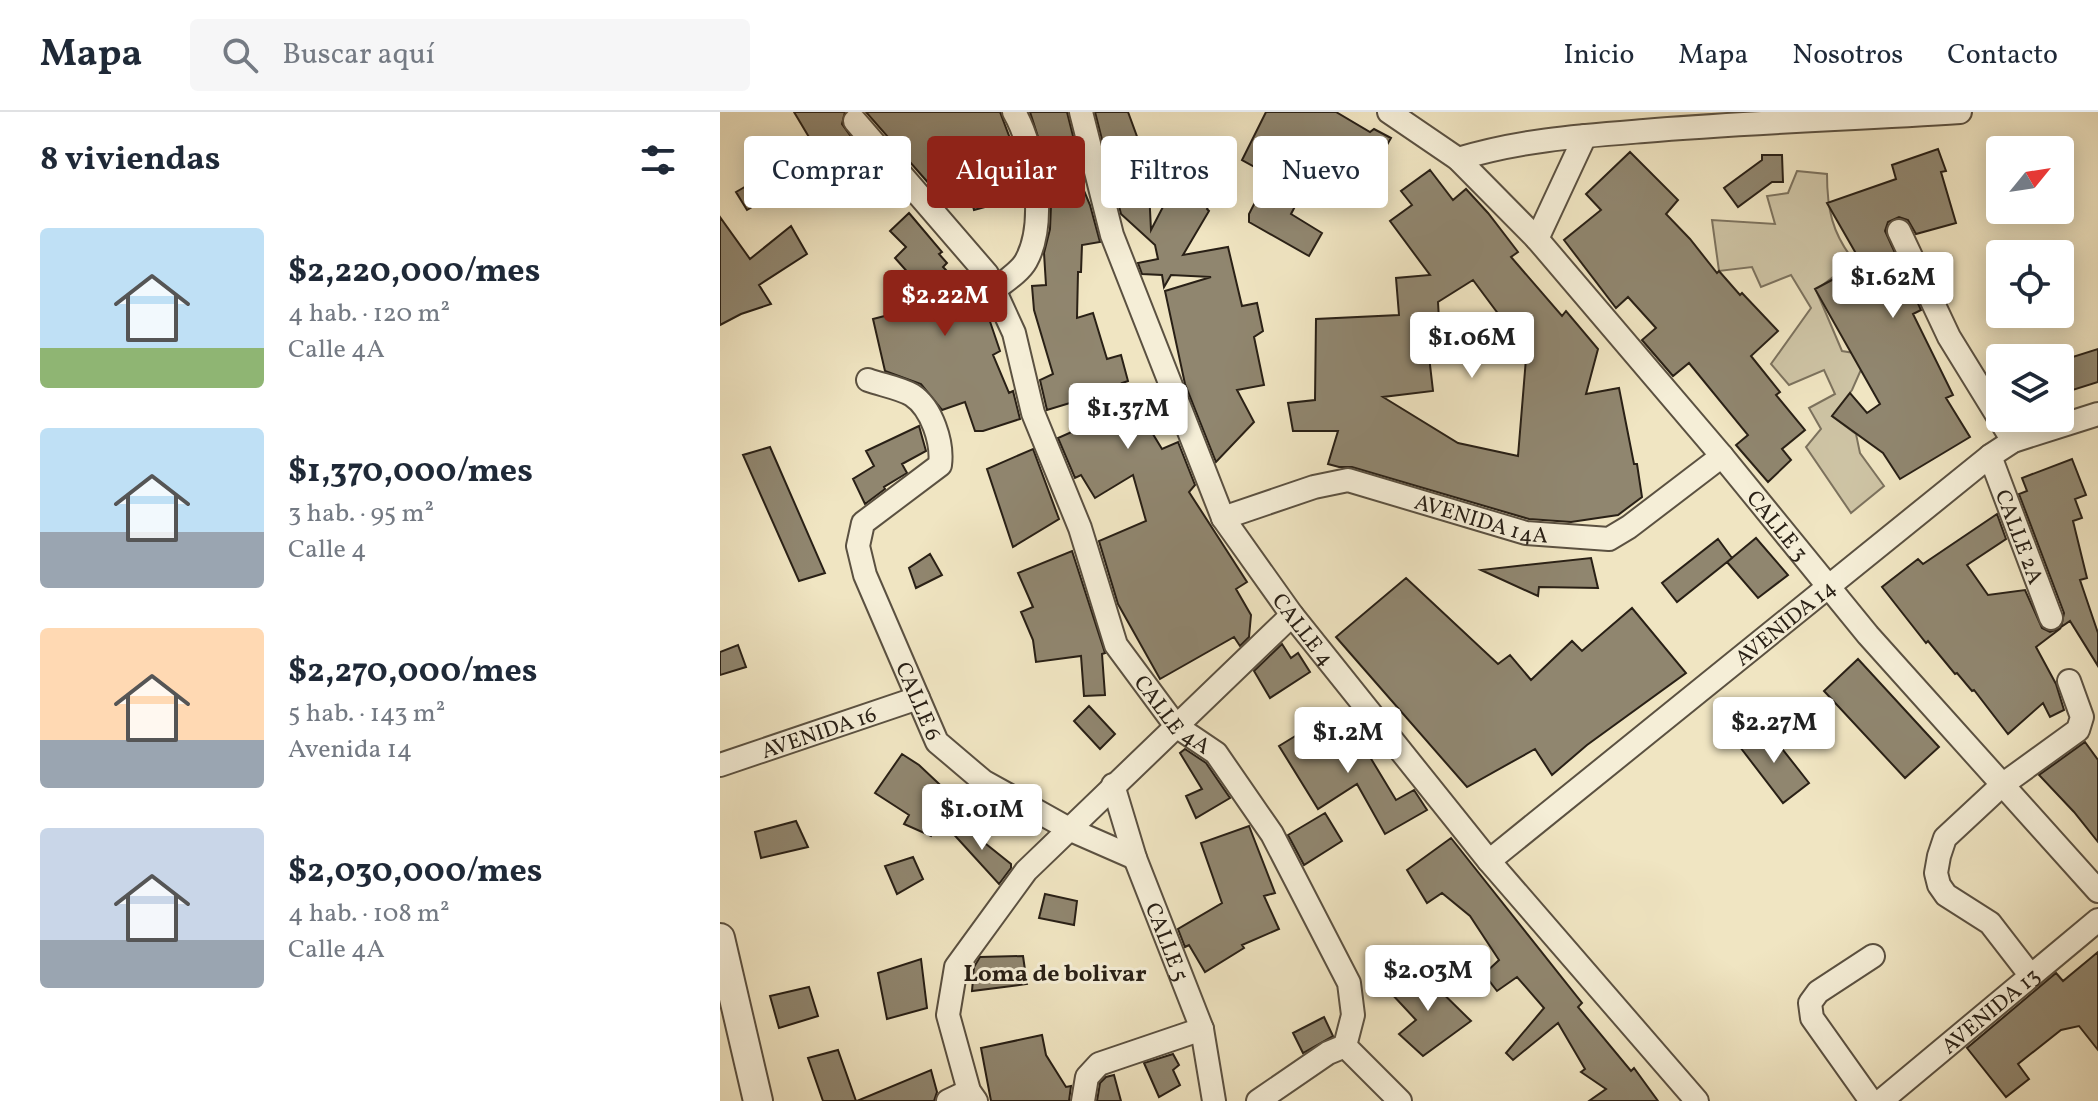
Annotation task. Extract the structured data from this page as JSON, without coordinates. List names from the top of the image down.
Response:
{
  "streets": {
    "street": [
      "AVENIDA 14A",
      "CALLE 3",
      "CALLE 2A",
      "AVENIDA 14",
      "CALLE 4",
      "CALLE 6",
      "CALLE 4A",
      "AVENIDA 16",
      "CALLE 5",
      "AVENIDA 13"
    ]
  },
  "crossings": [
    ["AVENIDA 14A", "CALLE 3"],
    ["AVENIDA 14A", "CALLE 4"],
    ["CALLE 3", "AVENIDA 14"],
    ["CALLE 2A", "AVENIDA 14"],
    ["AVENIDA 14", "CALLE 4"],
    ["CALLE 6", "AVENIDA 16"],
    ["CALLE 6", "CALLE 5"]
  ],
  "districts": ["Loma de bolivar"],
  "north": "top right",
  "page": {
    "header": "Mapa",
    "search": "Buscar aquí",
    "nav": [
      "Inicio",
      "Mapa",
      "Nosotros",
      "Contacto"
    ],
    "heading": "8 viviendas",
    "chip": [
      "Comprar",
      "Alquilar",
      "Filtros",
      "Nuevo"
    ],
    "list": [
      {
        "name": "$2,220,000/mes",
        "note": "4 hab. · 120 m² · Calle 4A"
      },
      {
        "name": "$1,370,000/mes",
        "note": "3 hab. · 95 m² · Calle 4"
      },
      {
        "name": "$2,270,000/mes",
        "note": "5 hab. · 143 m² · Avenida 14"
      },
      {
        "name": "$2,030,000/mes",
        "note": "4 hab. · 108 m² · Calle 4A"
      }
    ],
    "price": [
      "$1.62M",
      "$2.22M",
      "$1.06M",
      "$1.37M",
      "$2.27M",
      "$1.2M",
      "$1.01M",
      "$2.03M"
    ]
  }
}
